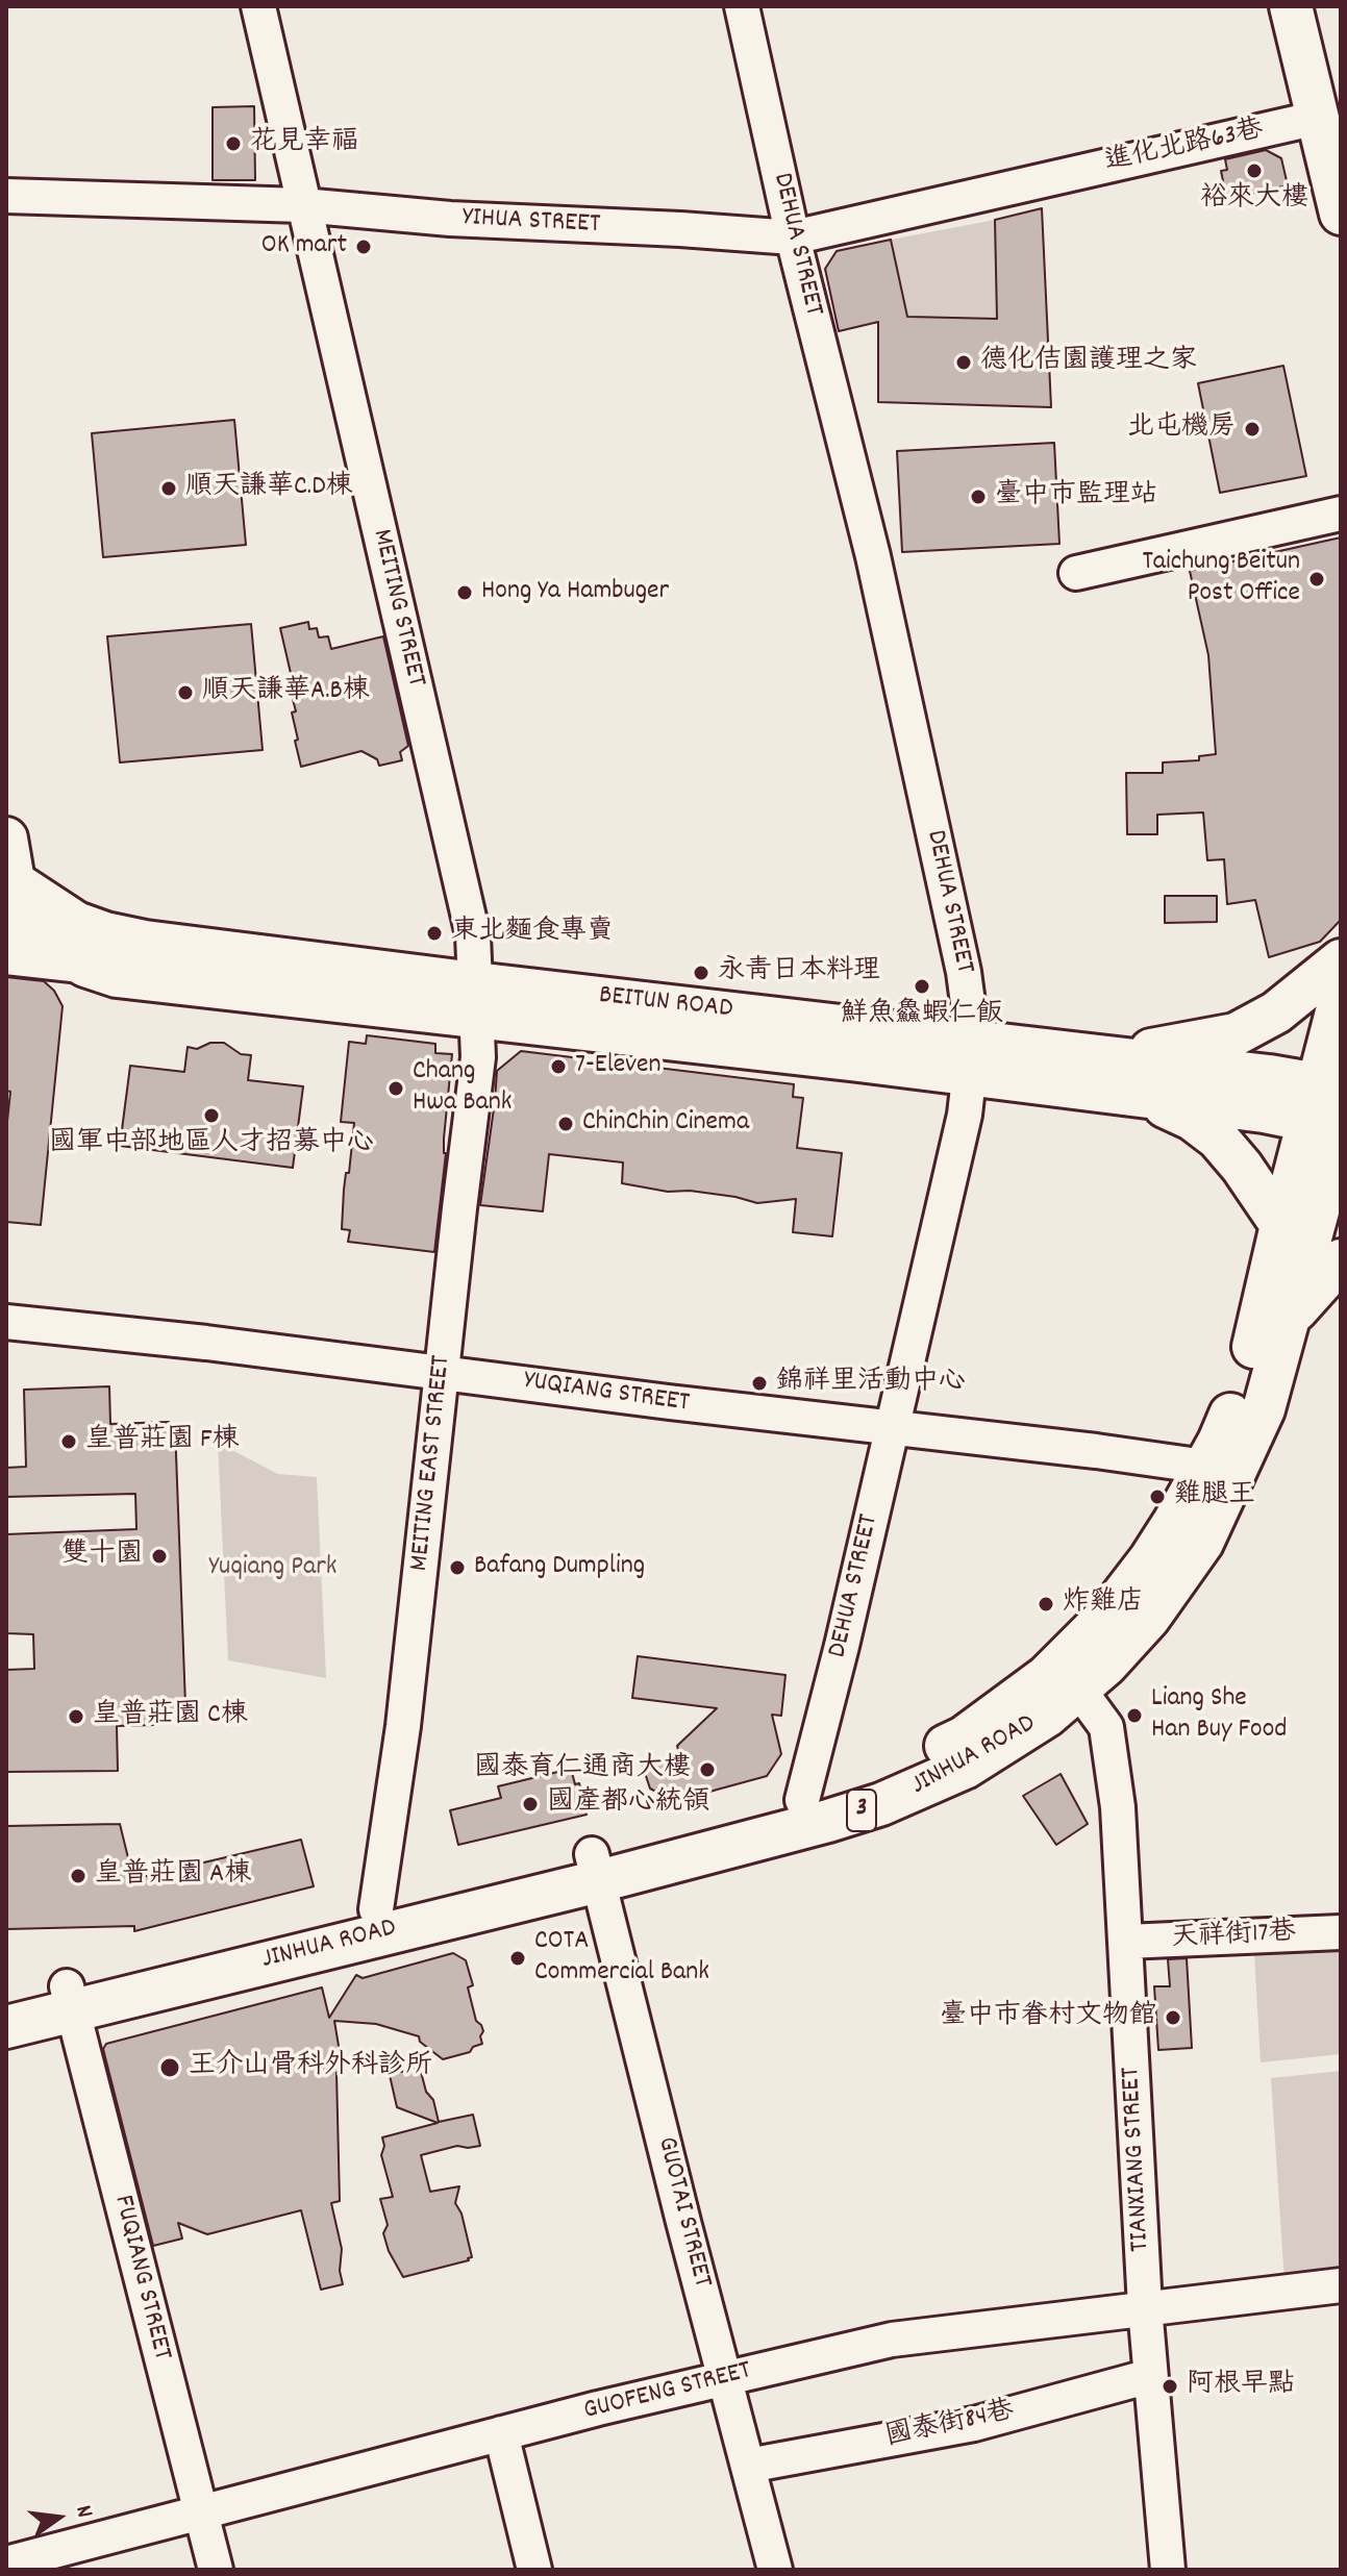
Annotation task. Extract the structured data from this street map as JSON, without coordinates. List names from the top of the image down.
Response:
{
  "streets": {
    "main road": ["BEITUN ROAD", "JINHUA ROAD", "3"],
    "street": [
      "進化北路63巷",
      "YIHUA STREET",
      "DEHUA STREET",
      "MEITING STREET",
      "YUQIANG STREET",
      "MEITING EAST STREET",
      "天祥街17巷",
      "TIANXIANG STREET",
      "GUOTAI STREET",
      "FUQIANG STREET",
      "GUOFENG STREET",
      "國泰街84巷"
    ]
  },
  "crossings": [
    ["進化北路63巷", "YIHUA STREET"],
    ["YIHUA STREET", "DEHUA STREET"],
    ["YIHUA STREET", "MEITING STREET"],
    ["DEHUA STREET", "BEITUN ROAD"],
    ["DEHUA STREET", "YUQIANG STREET"],
    ["DEHUA STREET", "JINHUA ROAD"],
    ["MEITING STREET", "BEITUN ROAD"],
    ["MEITING STREET", "MEITING EAST STREET"],
    ["BEITUN ROAD", "MEITING EAST STREET"],
    ["BEITUN ROAD", "JINHUA ROAD"],
    ["YUQIANG STREET", "MEITING EAST STREET"],
    ["YUQIANG STREET", "JINHUA ROAD"],
    ["MEITING EAST STREET", "JINHUA ROAD"],
    ["JINHUA ROAD", "TIANXIANG STREET"],
    ["JINHUA ROAD", "GUOTAI STREET"],
    ["JINHUA ROAD", "FUQIANG STREET"],
    ["天祥街17巷", "TIANXIANG STREET"],
    ["TIANXIANG STREET", "GUOFENG STREET"],
    ["TIANXIANG STREET", "國泰街84巷"],
    ["GUOTAI STREET", "GUOFENG STREET"],
    ["GUOTAI STREET", "國泰街84巷"],
    ["FUQIANG STREET", "GUOFENG STREET"]
  ],
  "parks": ["Yuqiang Park"],
  "places": [
    "花見幸福",
    "裕來大樓",
    "OK mart",
    "德化佶園護理之家",
    "北屯機房",
    "順天謙華C.D棟",
    "臺中市監理站",
    "Taichung Beitun Post Office",
    "Hong Ya Hambuger",
    "順天謙華A.B棟",
    "東北麵食專賣",
    "永青日本料理",
    "鮮魚鱻蝦仁飯",
    "7-Eleven",
    "Chang Hwa Bank",
    "國軍中部地區人才招募中心",
    "ChinChin Cinema",
    "錦祥里活動中心",
    "皇普莊園 F棟",
    "雞腿王",
    "雙十園",
    "Bafang Dumpling",
    "炸雞店",
    "Liang She Han Buy Food",
    "皇普莊園 C棟",
    "國泰育仁通商大樓",
    "國產都心統領",
    "皇普莊園 A棟",
    "COTA Commercial Bank",
    "臺中市眷村文物館",
    "王介山骨科外科診所",
    "阿根早點"
  ],
  "north": "right"
}
